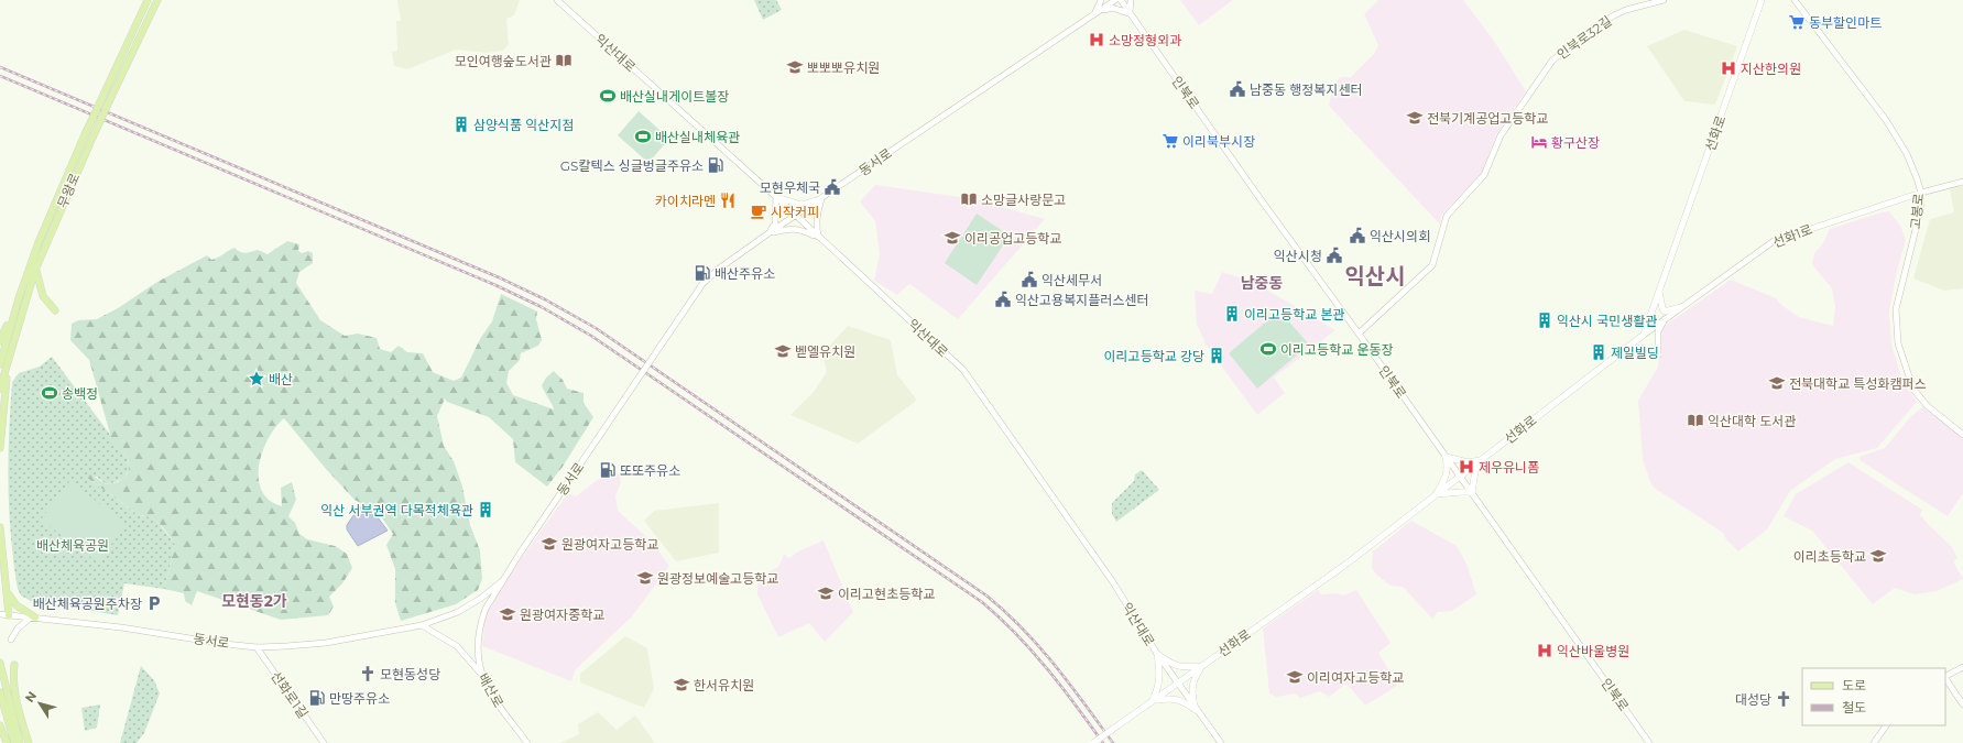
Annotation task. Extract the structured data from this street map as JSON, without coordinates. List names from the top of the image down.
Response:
{
  "streets": {
    "main road": ["선화로", "무왕로"],
    "street": [
      "인북로32길",
      "익산대로",
      "인북로",
      "동서로",
      "고봉로",
      "선화1로",
      "배산로",
      "선화로1길"
    ]
  },
  "crossings": [
    ["인북로32길", "인북로"],
    ["익산대로", "선화로"],
    ["익산대로", "동서로"],
    ["인북로", "선화로"],
    ["선화로", "선화1로"],
    ["동서로", "배산로"],
    ["동서로", "선화로1길"],
    ["고봉로", "선화1로"]
  ],
  "districts": ["익산시", "남중동", "모현동2가"],
  "parks": ["배산체육공원"],
  "places": {
    "supermarket": ["동부할인마트", "이리북부시장"],
    "hospital": [
      "소망정형외과",
      "지산한의원",
      "제우유니폼",
      "익산바울병원"
    ],
    "library": ["모인여행숲도서관", "소망글사랑문고", "익산대학 도서관"],
    "school or university": [
      "뽀뽀뽀유치원",
      "전북기계공업고등학교",
      "이리공업고등학교",
      "벧엘유치원",
      "전북대학교 특성화캠퍼스",
      "원광여자고등학교",
      "이리초등학교",
      "원광정보예술고등학교",
      "이리고현초등학교",
      "원광여자중학교",
      "이리여자고등학교",
      "한서유치원"
    ],
    "public building": [
      "남중동 행정복지센터",
      "모현우체국",
      "익산시의회",
      "익산시청",
      "익산세무서",
      "익산고용복지플러스센터"
    ],
    "sports": [
      "배산실내게이트볼장",
      "배산실내체육관",
      "이리고등학교 운동장",
      "송백정"
    ],
    "building": [
      "삼양식품 익산지점",
      "이리고등학교 본관",
      "익산시 국민생활관",
      "제일빌딩",
      "이리고등학교 강당",
      "익산 서부권역 다목적체육관"
    ],
    "hotel": ["황구산장"],
    "fuel station": [
      "GS칼텍스 싱글벙글주유소",
      "배산주유소",
      "또또주유소",
      "만땅주유소"
    ],
    "restaurant": ["카이치라멘"],
    "cafe": ["시작커피"],
    "place": ["배산"],
    "parking": ["배산체육공원주차장"],
    "church": ["모현동성당", "대성당"]
  },
  "legend": ["도로", "철도"],
  "north": "top left"
}
